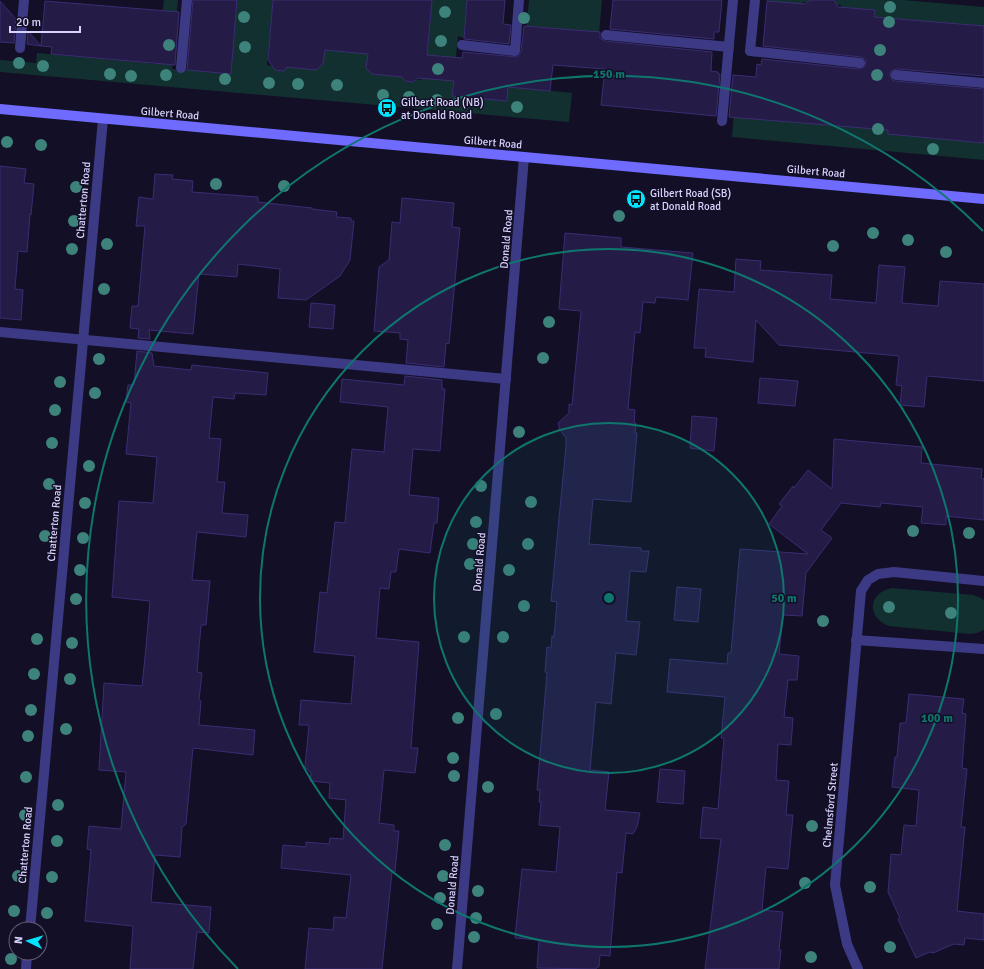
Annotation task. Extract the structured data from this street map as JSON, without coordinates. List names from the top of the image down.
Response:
{
  "streets": {
    "main road": ["Gilbert Road"],
    "street": ["Chatterton Road", "Donald Road", "Chelmsford Street"]
  },
  "crossings": [
    ["Gilbert Road", "Chatterton Road"],
    ["Gilbert Road", "Donald Road"]
  ],
  "places": {
    "bus stop": ["Gilbert Road (NB) at Donald Road", "Gilbert Road (SB) at Donald Road"]
  },
  "scale_bar": "20 m",
  "north": "left",
  "rings": ["150 m", "50 m", "100 m"]
}
